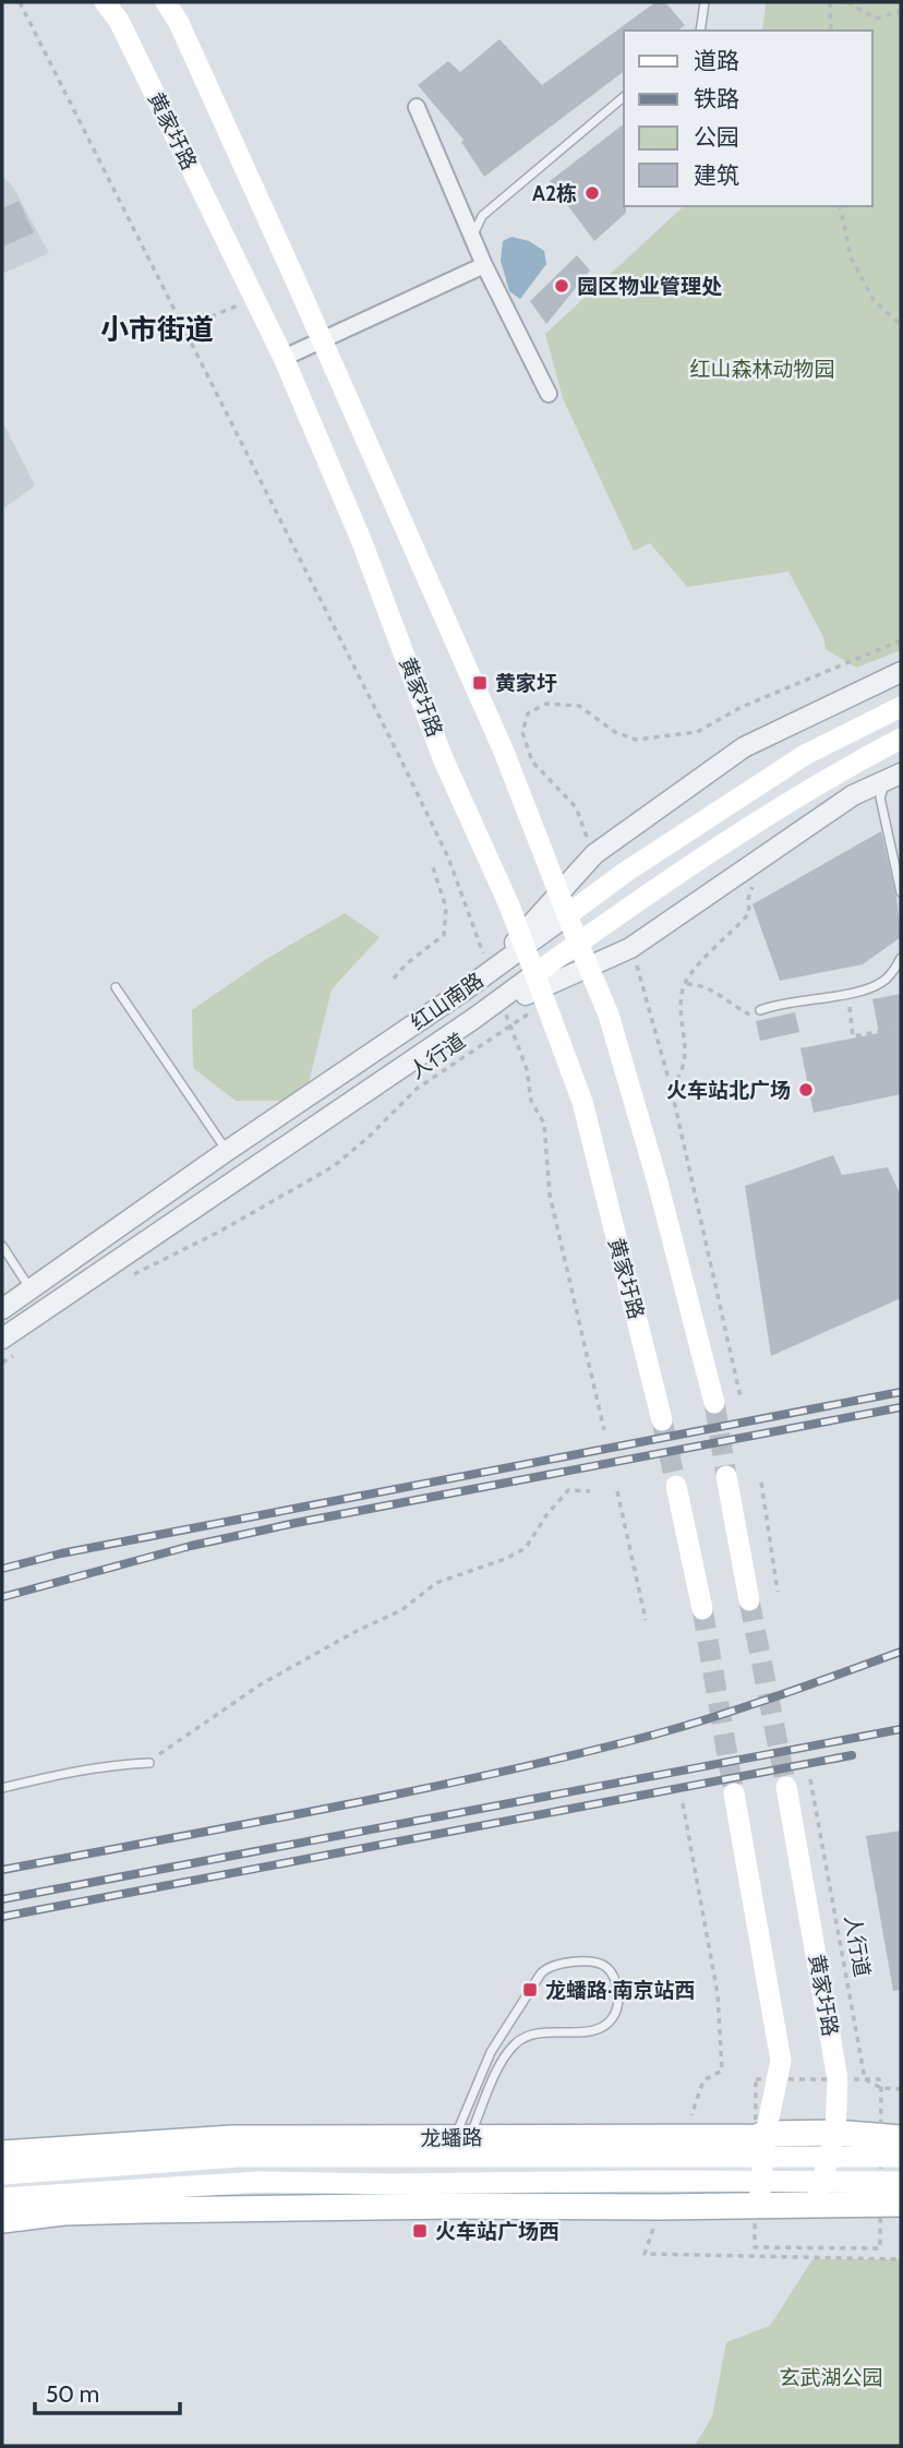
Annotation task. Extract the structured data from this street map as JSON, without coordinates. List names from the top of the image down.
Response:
{
  "streets": {
    "main road": ["黄家圩路", "红山南路", "龙蟠路"],
    "path": ["人行道"]
  },
  "crossings": [
    ["黄家圩路", "红山南路"],
    ["黄家圩路", "人行道"],
    ["黄家圩路", "龙蟠路"],
    ["红山南路", "人行道"]
  ],
  "districts": ["小市街道"],
  "parks": ["红山森林动物园", "玄武湖公园"],
  "places": {
    "other": ["A2栋", "园区物业管理处", "火车站北广场"],
    "transit": ["黄家圩", "龙蟠路·南京站西", "火车站广场西"]
  },
  "legend": [
    "道路",
    "铁路",
    "公园",
    "建筑"
  ],
  "scale_bar": "50 m"
}
